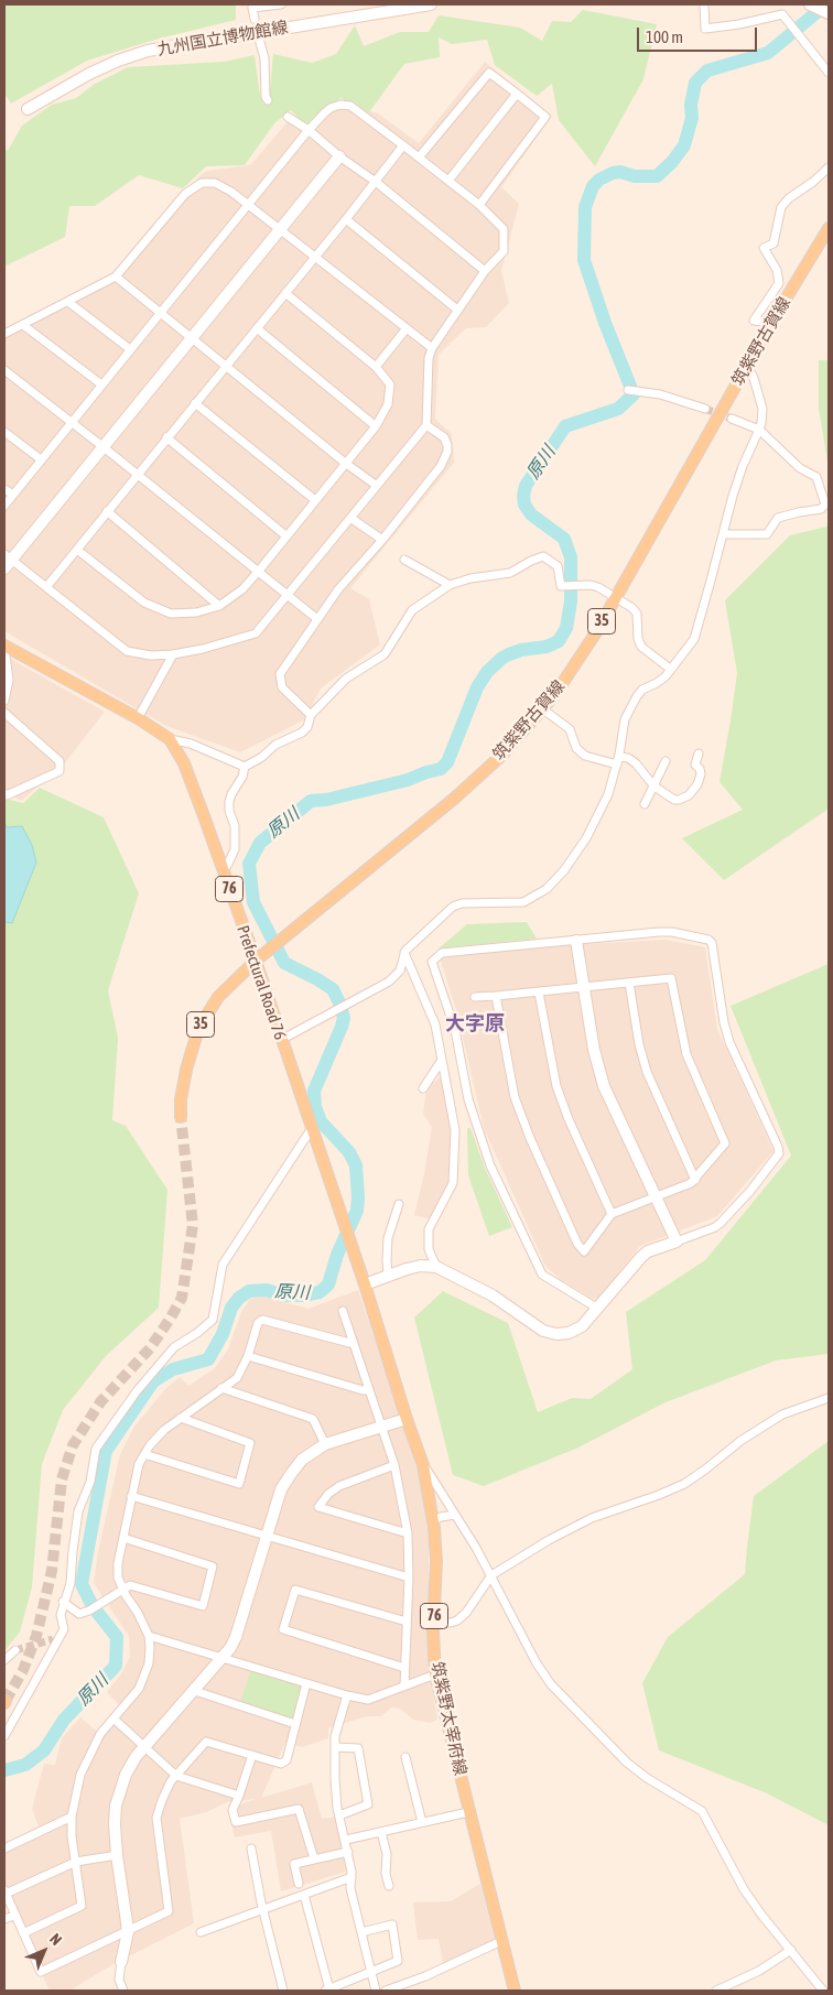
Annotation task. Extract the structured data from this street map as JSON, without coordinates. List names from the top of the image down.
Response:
{
  "streets": {
    "main road": [
      "筑紫野古賀線",
      "35",
      "76",
      "Prefectural Road 76",
      "筑紫野太宰府線"
    ],
    "street": ["九州国立博物館線"]
  },
  "crossings": [
    ["筑紫野古賀線", "Prefectural Road 76"],
    ["Prefectural Road 76", "筑紫野太宰府線"]
  ],
  "districts": ["大字原"],
  "water": ["原川"],
  "scale_bar": "100 m",
  "north": "top right"
}
